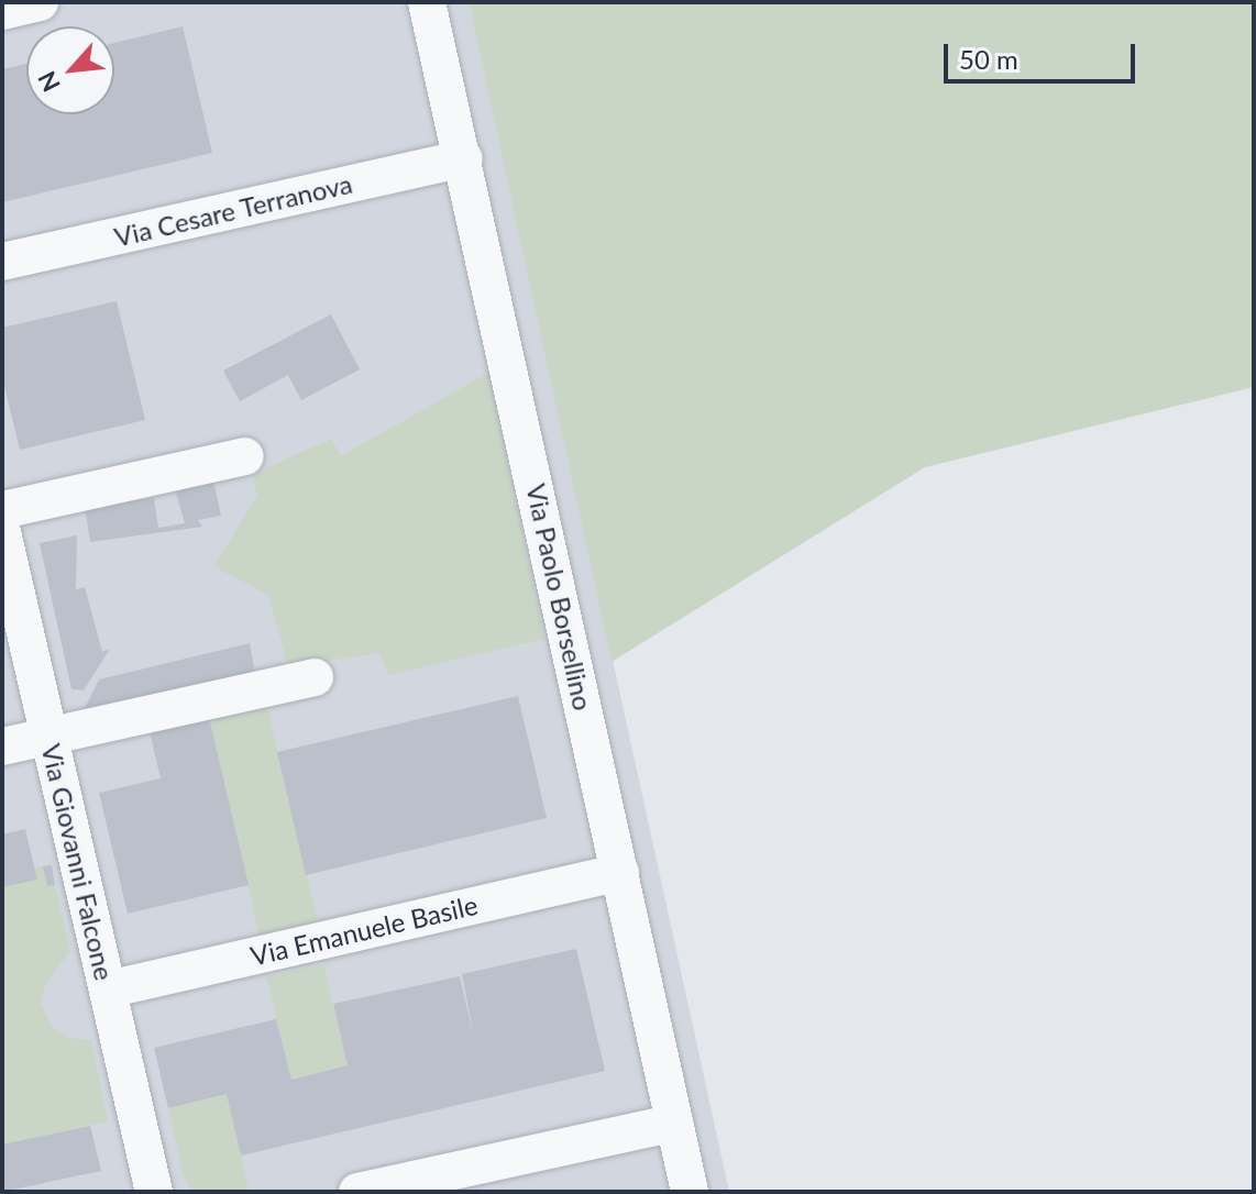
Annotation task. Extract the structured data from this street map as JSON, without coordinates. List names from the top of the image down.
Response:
{
  "streets": {
    "street": [
      "Via Cesare Terranova",
      "Via Paolo Borsellino",
      "Via Giovanni Falcone",
      "Via Emanuele Basile"
    ]
  },
  "crossings": [
    ["Via Cesare Terranova", "Via Paolo Borsellino"],
    ["Via Paolo Borsellino", "Via Emanuele Basile"],
    ["Via Giovanni Falcone", "Via Emanuele Basile"]
  ],
  "scale_bar": "50 m",
  "north": "bottom left"
}
